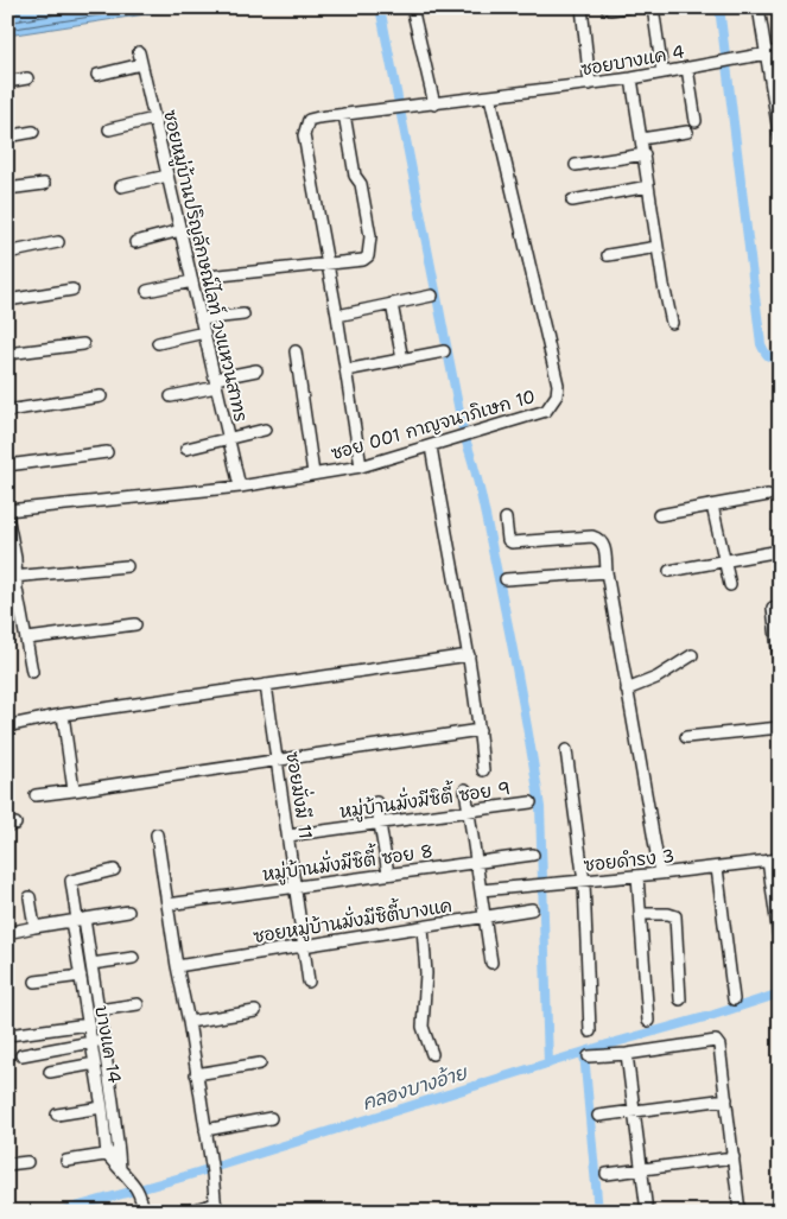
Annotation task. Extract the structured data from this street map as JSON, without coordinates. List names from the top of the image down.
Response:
{
  "streets": {
    "street": [
      "ซอยบางแค 4",
      "ซอยหมู่บ้านปริญลักษณ์ไลท์ วงแหวนสาทร",
      "ซอย 001 กาญจนาภิเษก 10",
      "ซอยมั่งมี 11",
      "หมู่บ้านมั่งมีซิตี้ ซอย 9",
      "ซอยดำรง 3",
      "หมู่บ้านมั่งมีซิตี้ ซอย 8",
      "ซอยหมู่บ้านมั่งมีซิตี้บางแค",
      "บางแค 14"
    ]
  },
  "crossings": [
    ["ซอยบางแค 4", "ซอย 001 กาญจนาภิเษก 10"],
    ["ซอยหมู่บ้านปริญลักษณ์ไลท์ วงแหวนสาทร", "ซอย 001 กาญจนาภิเษก 10"],
    ["ซอยมั่งมี 11", "หมู่บ้านมั่งมีซิตี้ ซอย 9"],
    ["ซอยมั่งมี 11", "หมู่บ้านมั่งมีซิตี้ ซอย 8"],
    ["ซอยมั่งมี 11", "ซอยหมู่บ้านมั่งมีซิตี้บางแค"]
  ],
  "water": ["คลองบางอ้าย"]
}
